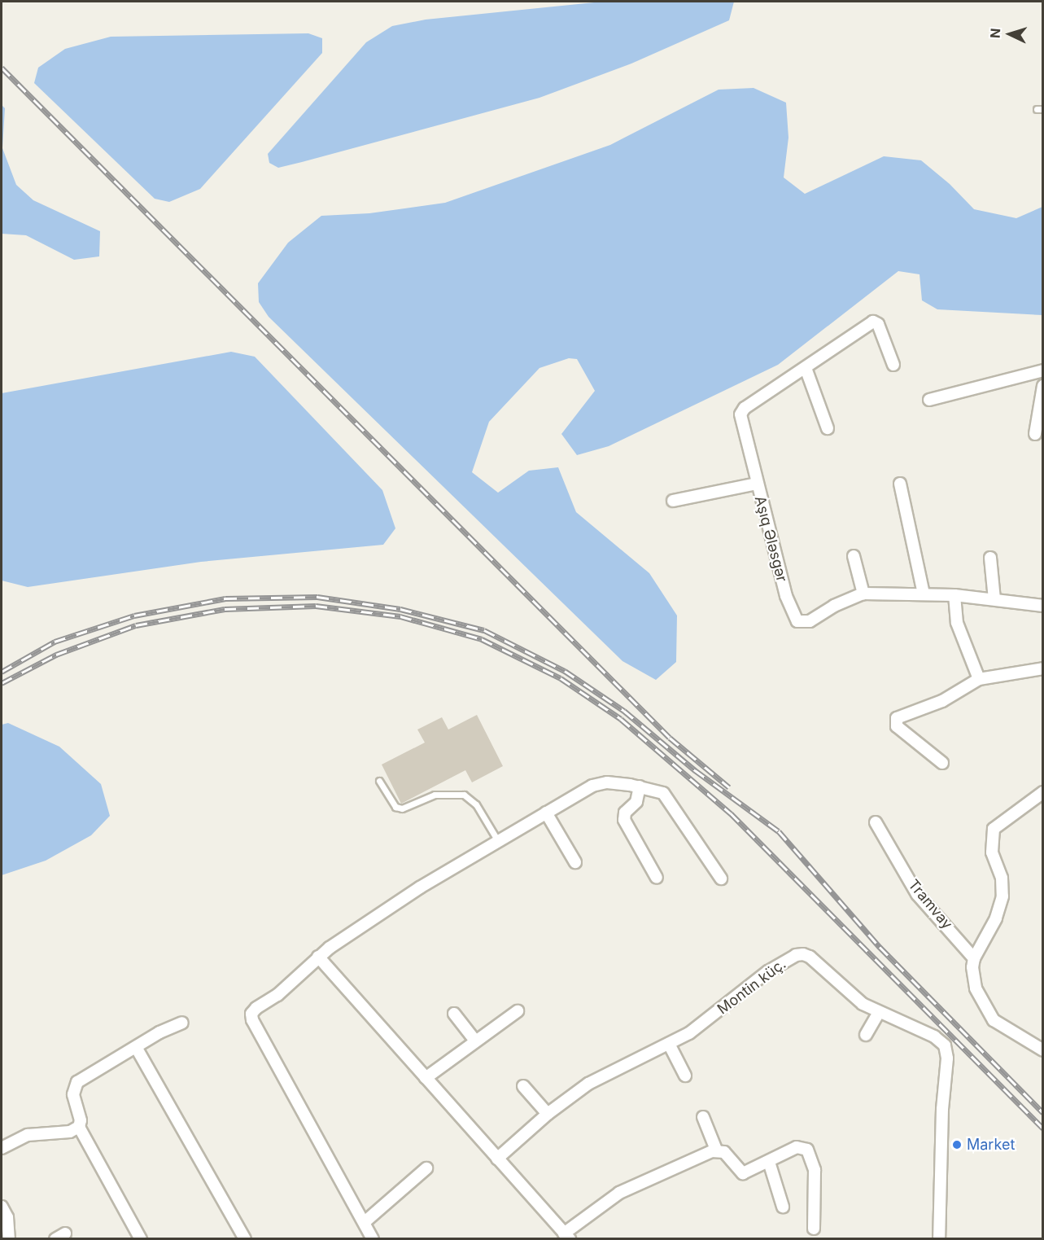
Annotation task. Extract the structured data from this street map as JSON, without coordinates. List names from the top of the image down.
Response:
{
  "streets": {
    "street": ["Aşıq Ələsgər", "Tramvay", "Montin küç."]
  },
  "places": ["Market"],
  "north": "left"
}
